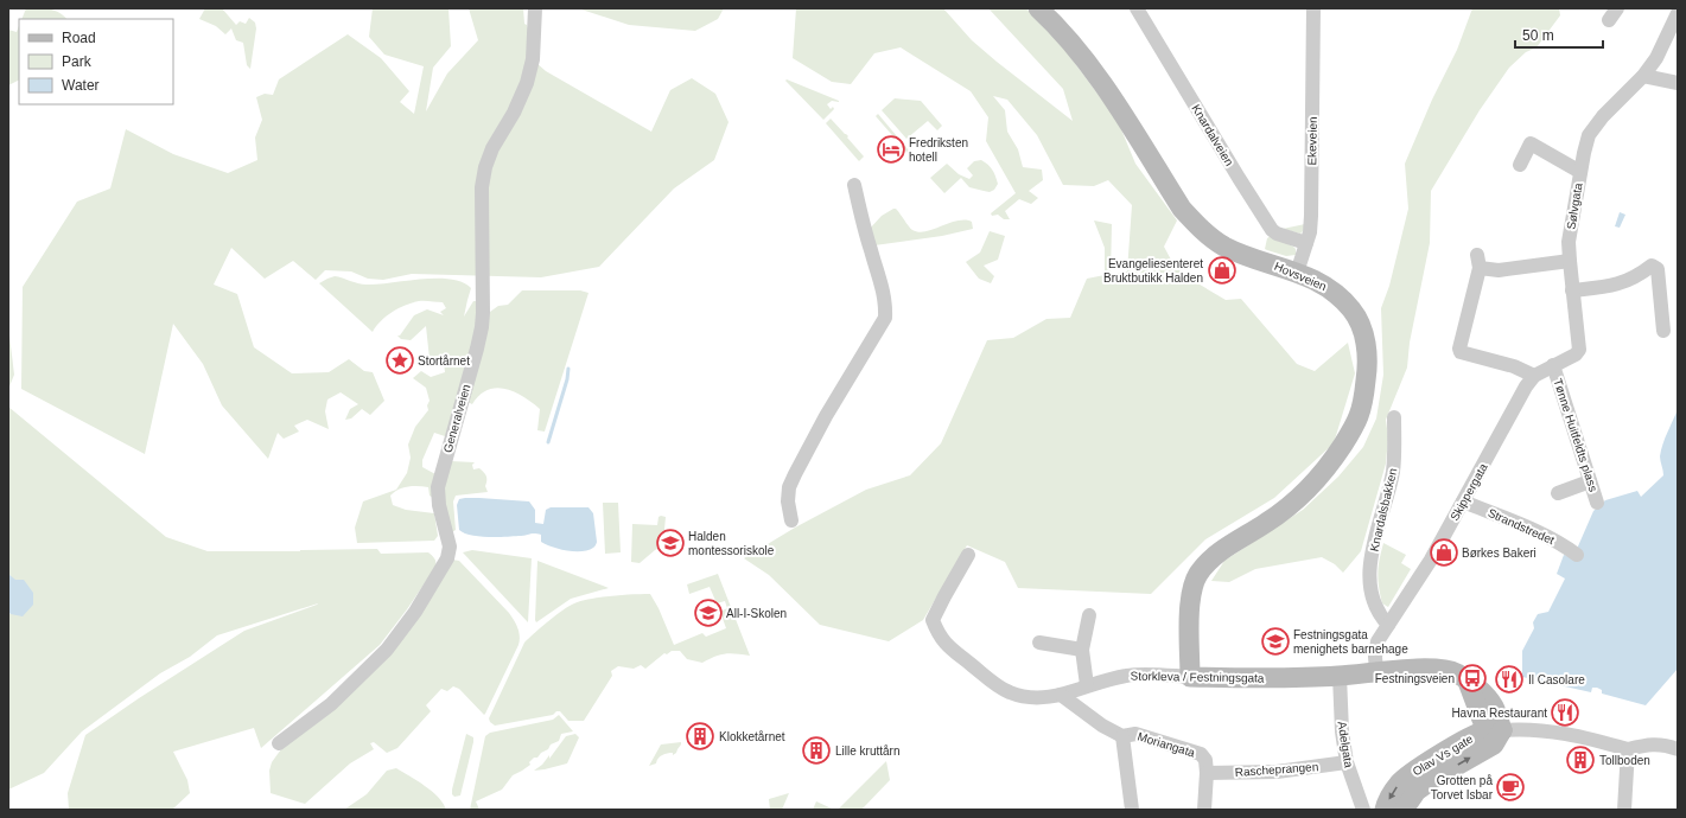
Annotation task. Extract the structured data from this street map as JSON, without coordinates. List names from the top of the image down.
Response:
{
  "streets": {
    "street": [
      "Knardalveien",
      "Ekeveien",
      "Sølvgata",
      "Hovsveien",
      "Generalveien",
      "Tønne Huitfeldts plass",
      "Skippergata",
      "Knardalsbakken",
      "Strandstredet",
      "Storkleva / Festningsgata",
      "Moriangata",
      "Adelgata",
      "Olav Vs gate",
      "Rascheprangen"
    ]
  },
  "crossings": [
    ["Knardalveien", "Ekeveien"],
    ["Ekeveien", "Hovsveien"],
    ["Sølvgata", "Tønne Huitfeldts plass"],
    ["Hovsveien", "Storkleva / Festningsgata"],
    ["Skippergata", "Knardalsbakken"],
    ["Skippergata", "Strandstredet"],
    ["Skippergata", "Storkleva / Festningsgata"],
    ["Storkleva / Festningsgata", "Moriangata"],
    ["Storkleva / Festningsgata", "Adelgata"],
    ["Storkleva / Festningsgata", "Olav Vs gate"],
    ["Moriangata", "Rascheprangen"],
    ["Adelgata", "Rascheprangen"]
  ],
  "places": {
    "hotel": ["Fredriksten hotell"],
    "shop": ["Evangeliesenteret Bruktbutikk Halden", "Børkes Bakeri"],
    "place": ["Stortårnet"],
    "school or university": ["Halden montessoriskole", "All-I-Skolen", "Festningsgata menighets barnehage"],
    "bus stop": ["Festningsveien"],
    "restaurant": ["Il Casolare", "Havna Restaurant"],
    "building": ["Klokketårnet", "Lille kruttårn", "Tollboden"],
    "cafe": ["Grotten på Torvet Isbar"]
  },
  "legend": ["Road", "Park", "Water"],
  "scale_bar": "50 m"
}
